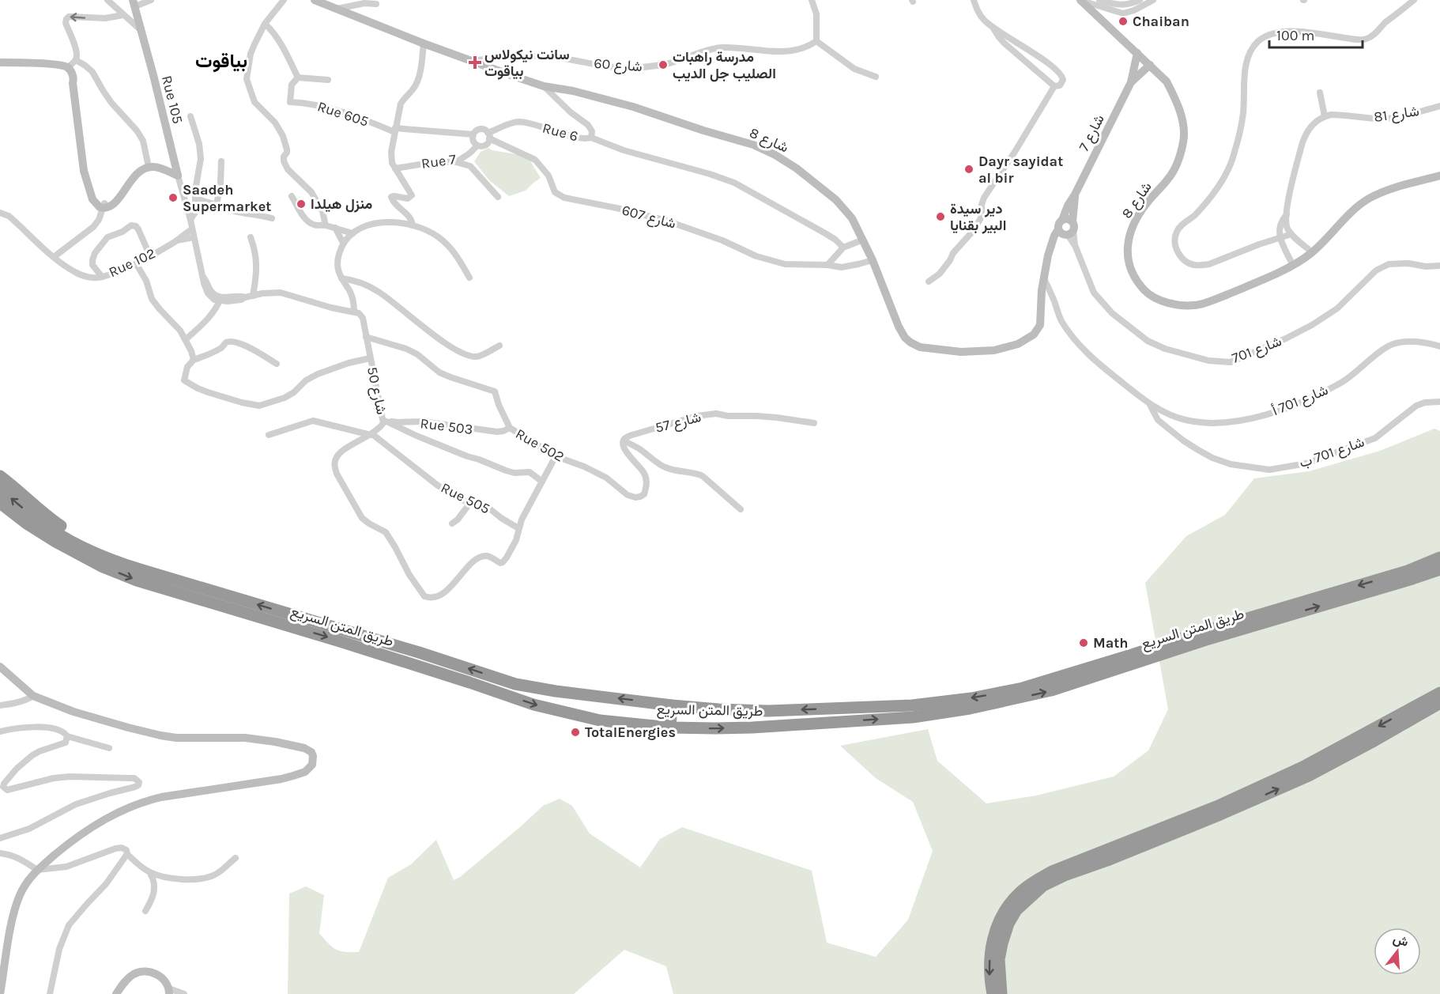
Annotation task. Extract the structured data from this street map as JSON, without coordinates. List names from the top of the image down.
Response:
{
  "streets": {
    "highway": ["طريق المتن السريع"],
    "street": [
      "شارع 60",
      "Rue 105",
      "Rue 605",
      "شارع 81",
      "Rue 6",
      "شارع 7",
      "شارع 8",
      "Rue 7",
      "شارع 607",
      "Rue 102",
      "شارع 701",
      "شارع 50",
      "شارع 701 أ",
      "شارع 57",
      "Rue 503",
      "Rue 502",
      "شارع 701 ب",
      "Rue 505"
    ]
  },
  "crossings": [
    ["شارع 60", "شارع 8"],
    ["Rue 605", "Rue 6"],
    ["Rue 605", "Rue 7"],
    ["Rue 605", "شارع 607"],
    ["Rue 6", "شارع 8"],
    ["Rue 6", "Rue 7"],
    ["Rue 6", "شارع 607"],
    ["شارع 7", "شارع 8"],
    ["شارع 7", "شارع 701"],
    ["شارع 8", "شارع 607"],
    ["شارع 8", "شارع 701"],
    ["Rue 7", "شارع 607"],
    ["شارع 50", "Rue 503"],
    ["شارع 50", "Rue 502"],
    ["شارع 50", "Rue 505"],
    ["شارع 701 أ", "شارع 701 ب"],
    ["شارع 57", "Rue 502"],
    ["Rue 503", "Rue 502"]
  ],
  "districts": ["بياقوت"],
  "places": {
    "other": [
      "Chaiban",
      "مدرسة راهبات الصليب جل الديب",
      "Dayr sayidat al bir",
      "Saadeh Supermarket",
      "منزل هيلدا",
      "دير سيدة البير بقنايا",
      "Math",
      "TotalEnergies"
    ],
    "health": ["سانت نيكولاس بياقوت"]
  },
  "scale_bar": "100 m",
  "north": "top"
}
